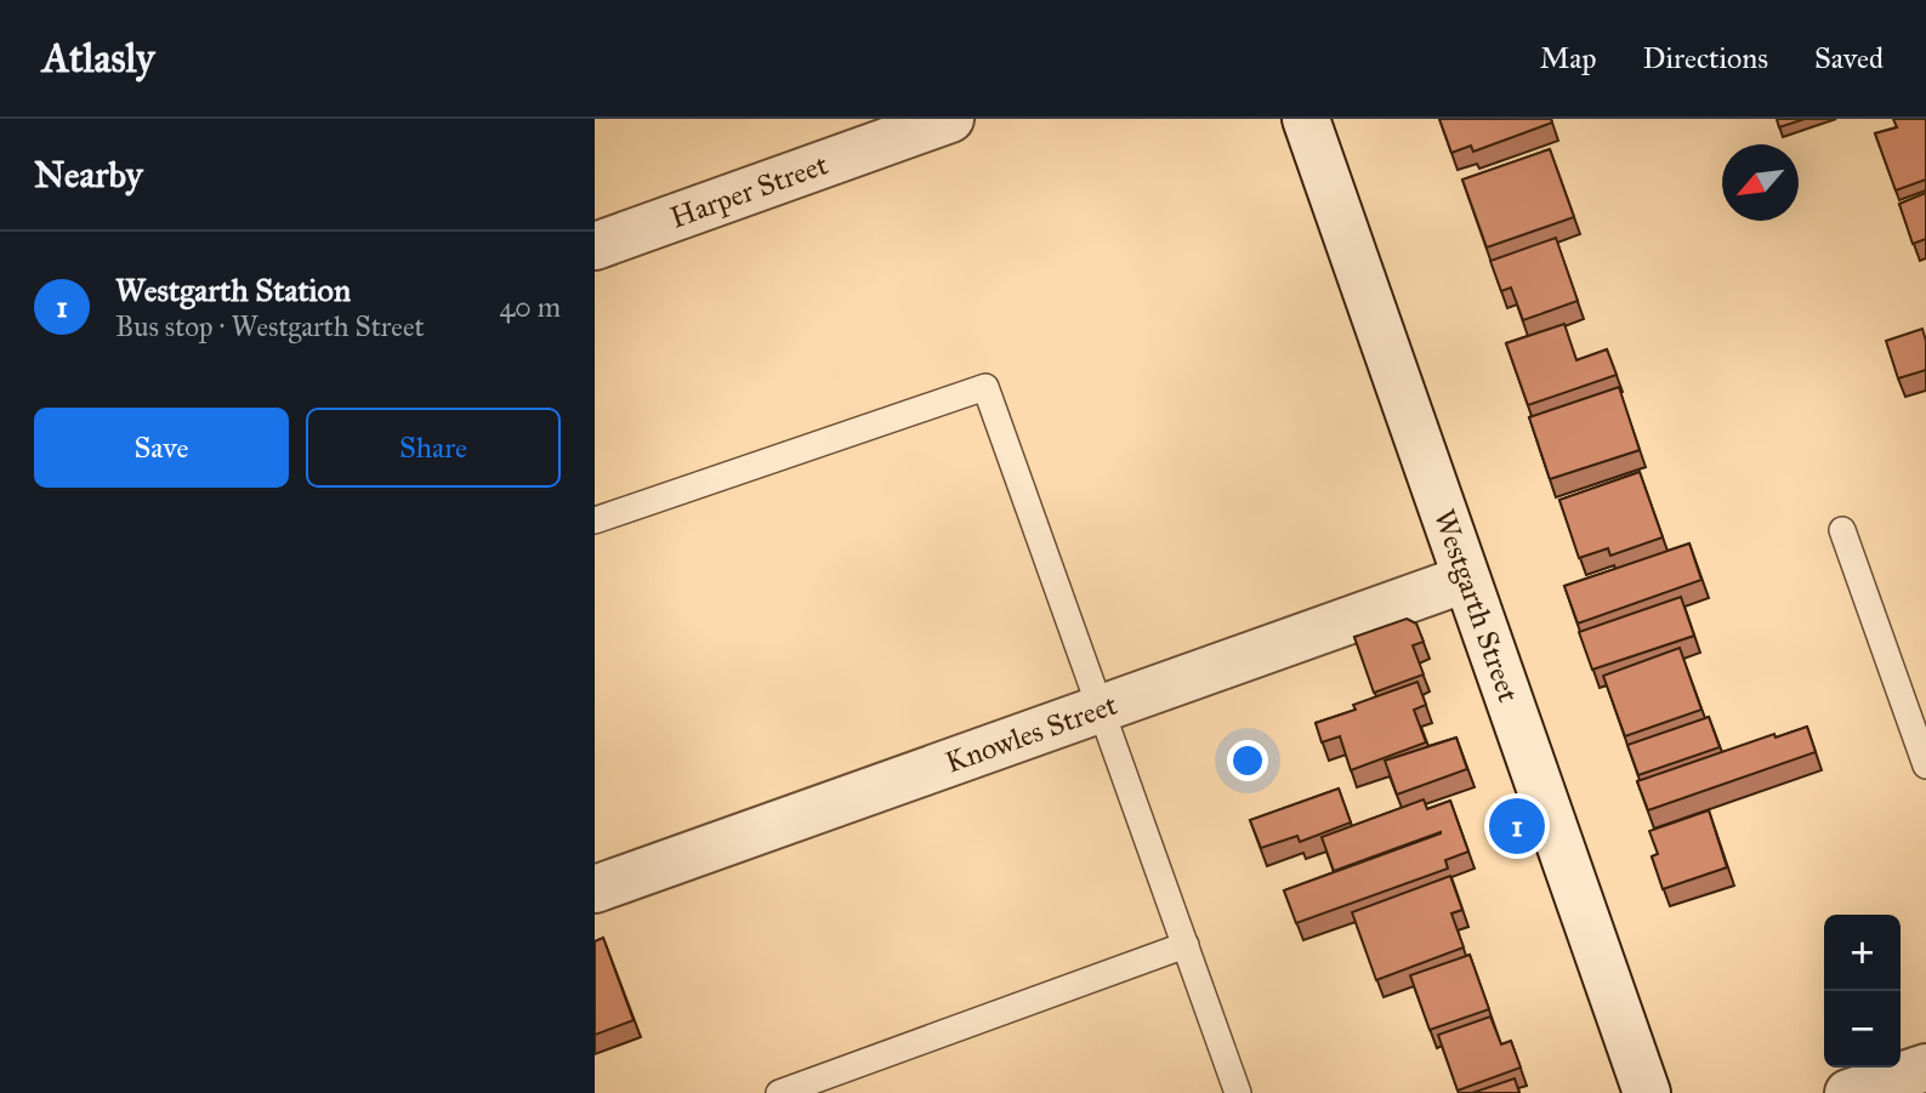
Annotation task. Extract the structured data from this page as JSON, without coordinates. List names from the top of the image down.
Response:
{
  "streets": {
    "street": ["Harper Street", "Westgarth Street", "Knowles Street"]
  },
  "crossings": [
    ["Westgarth Street", "Knowles Street"]
  ],
  "north": "bottom left",
  "page": {
    "header": "Atlasly",
    "nav": ["Map", "Directions", "Saved"],
    "heading": "Nearby",
    "list": [
      {
        "mark": "1",
        "name": "Westgarth Station",
        "note": "Bus stop · Westgarth Street",
        "value": "40 m"
      }
    ],
    "buttons": ["Save", "Share"],
    "pins": "1",
    "map_buttons": ["+", "−"]
  }
}
